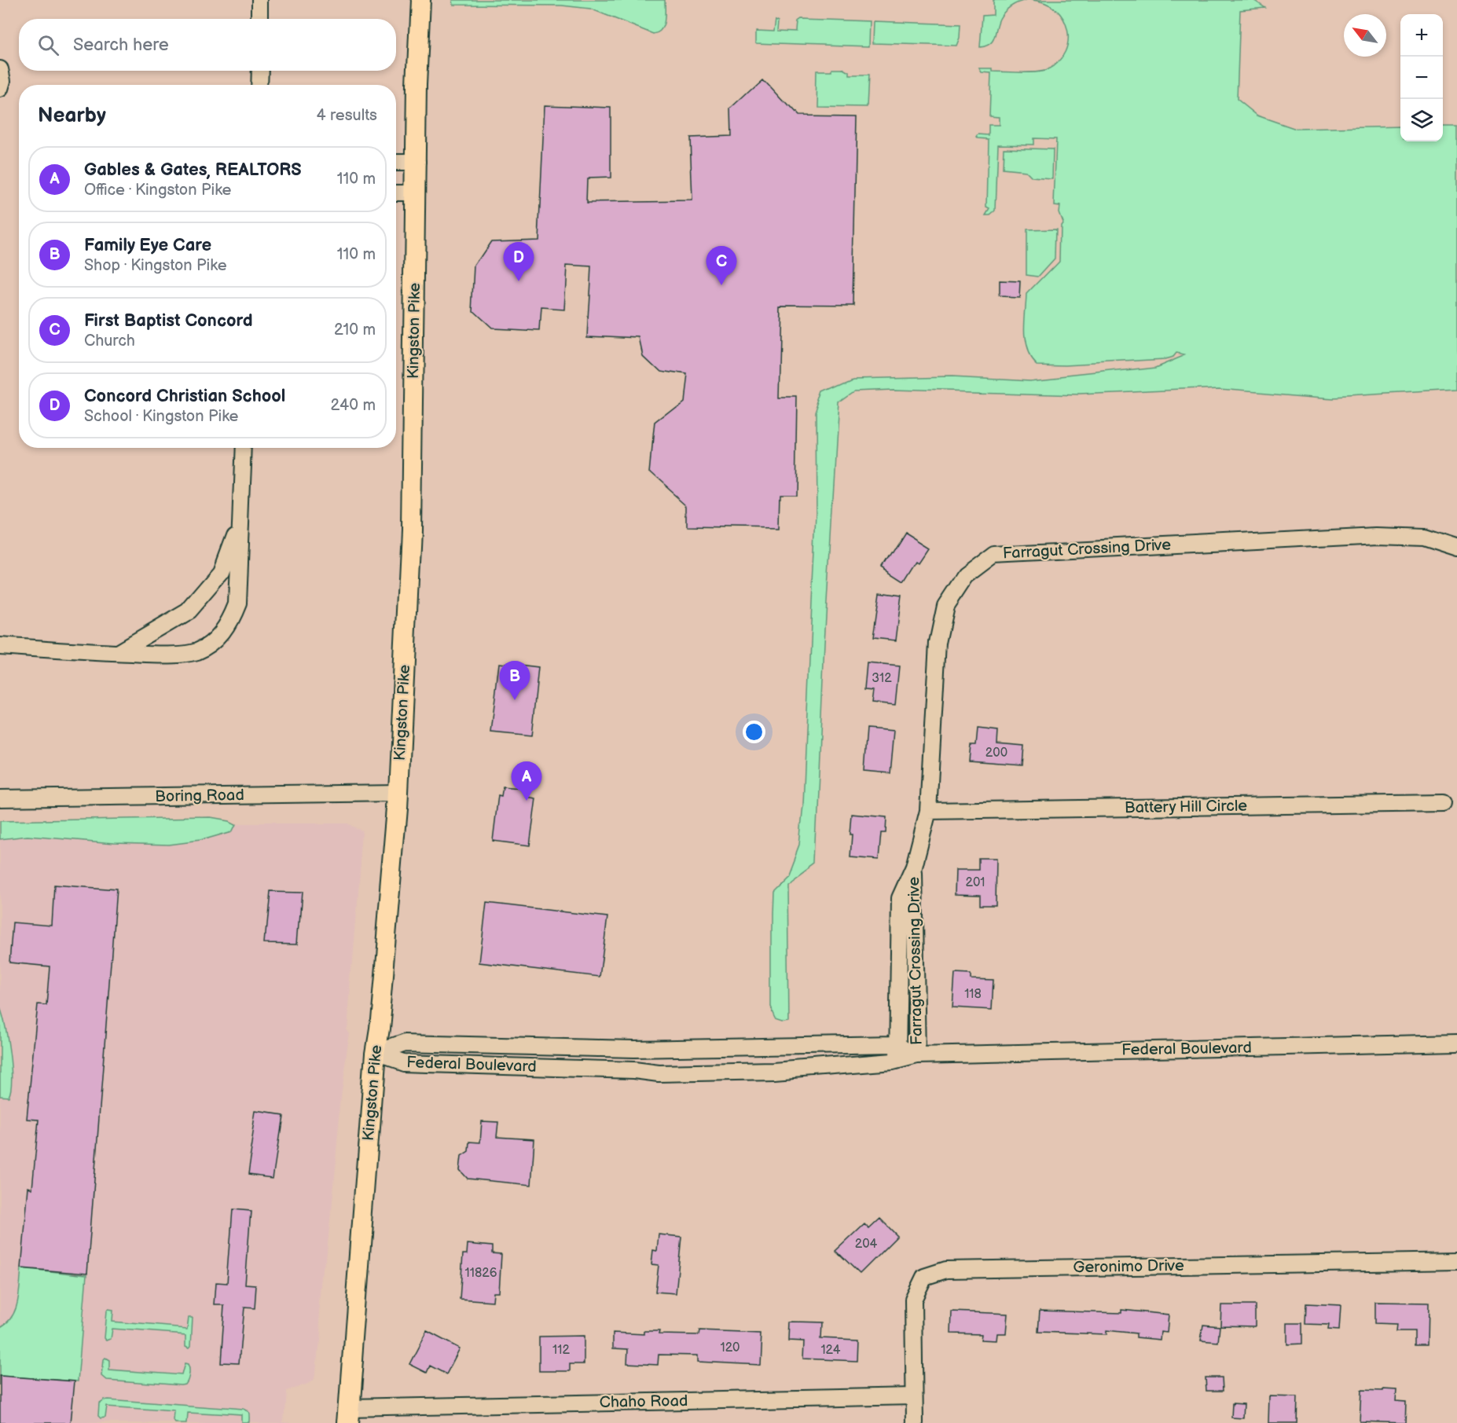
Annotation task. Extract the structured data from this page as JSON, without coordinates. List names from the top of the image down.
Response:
{
  "streets": {
    "main road": ["Kingston Pike"],
    "street": [
      "Farragut Crossing Drive",
      "Boring Road",
      "Battery Hill Circle",
      "Federal Boulevard",
      "Geronimo Drive",
      "Chaho Road"
    ]
  },
  "crossings": [
    ["Kingston Pike", "Boring Road"],
    ["Kingston Pike", "Federal Boulevard"],
    ["Kingston Pike", "Chaho Road"],
    ["Farragut Crossing Drive", "Battery Hill Circle"],
    ["Farragut Crossing Drive", "Federal Boulevard"],
    ["Geronimo Drive", "Chaho Road"]
  ],
  "house_numbers": [
    "312",
    "200",
    "201",
    "118",
    "204",
    "11826",
    "120",
    "112",
    "124"
  ],
  "north": "top left",
  "page": {
    "map_buttons": ["+", "−"],
    "search": "Search here",
    "heading": ["Nearby", "4 results"],
    "list": [
      {
        "mark": "A",
        "name": "Gables & Gates, REALTORS",
        "note": "Office · Kingston Pike",
        "value": "110 m"
      },
      {
        "mark": "B",
        "name": "Family Eye Care",
        "note": "Shop · Kingston Pike",
        "value": "110 m"
      },
      {
        "mark": "C",
        "name": "First Baptist Concord",
        "note": "Church",
        "value": "210 m"
      },
      {
        "mark": "D",
        "name": "Concord Christian School",
        "note": "School · Kingston Pike",
        "value": "240 m"
      }
    ],
    "pins": [
      "D",
      "C",
      "B",
      "A"
    ]
  }
}
